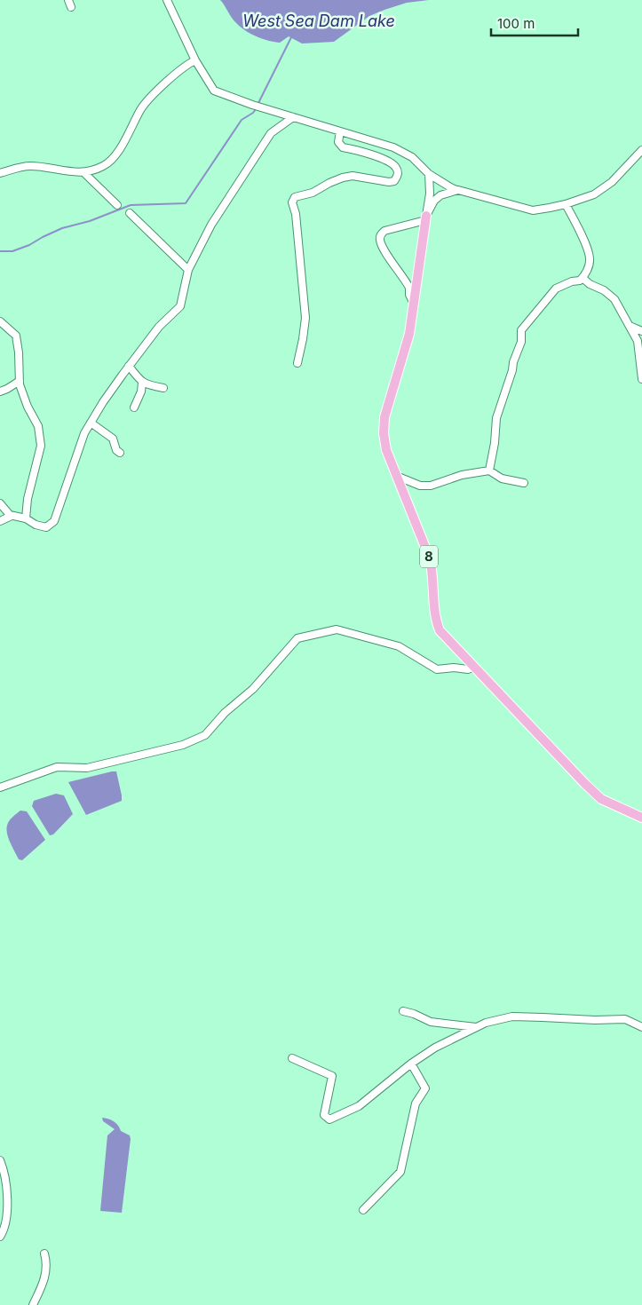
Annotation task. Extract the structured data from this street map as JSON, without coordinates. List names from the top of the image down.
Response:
{
  "streets": {
    "main road": ["8"]
  },
  "water": ["West Sea Dam Lake"],
  "scale_bar": "100 m"
}
